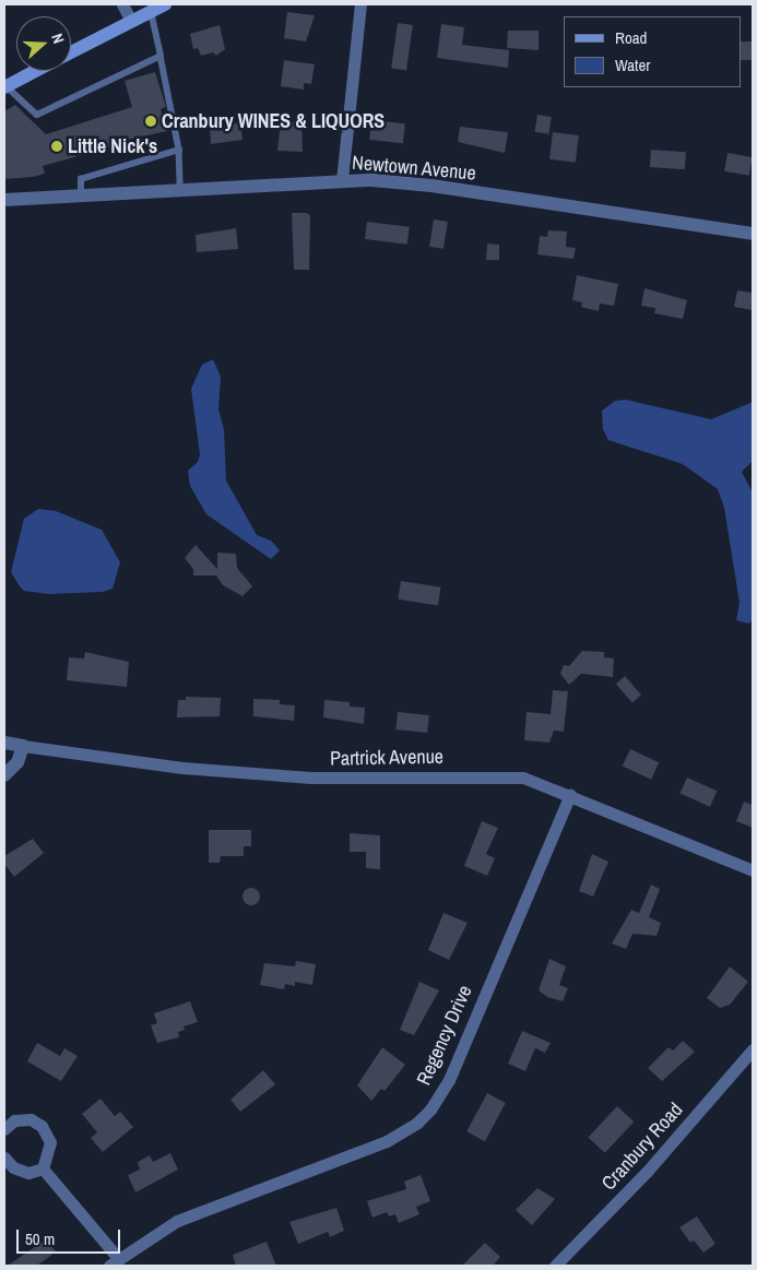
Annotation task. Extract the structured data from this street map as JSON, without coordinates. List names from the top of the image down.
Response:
{
  "streets": {
    "street": [
      "Newtown Avenue",
      "Partrick Avenue",
      "Regency Drive",
      "Cranbury Road"
    ]
  },
  "crossings": [
    ["Partrick Avenue", "Regency Drive"]
  ],
  "places": ["Cranbury WINES & LIQUORS", "Little Nick's"],
  "legend": ["Road", "Water"],
  "scale_bar": "50 m",
  "north": "right"
}
